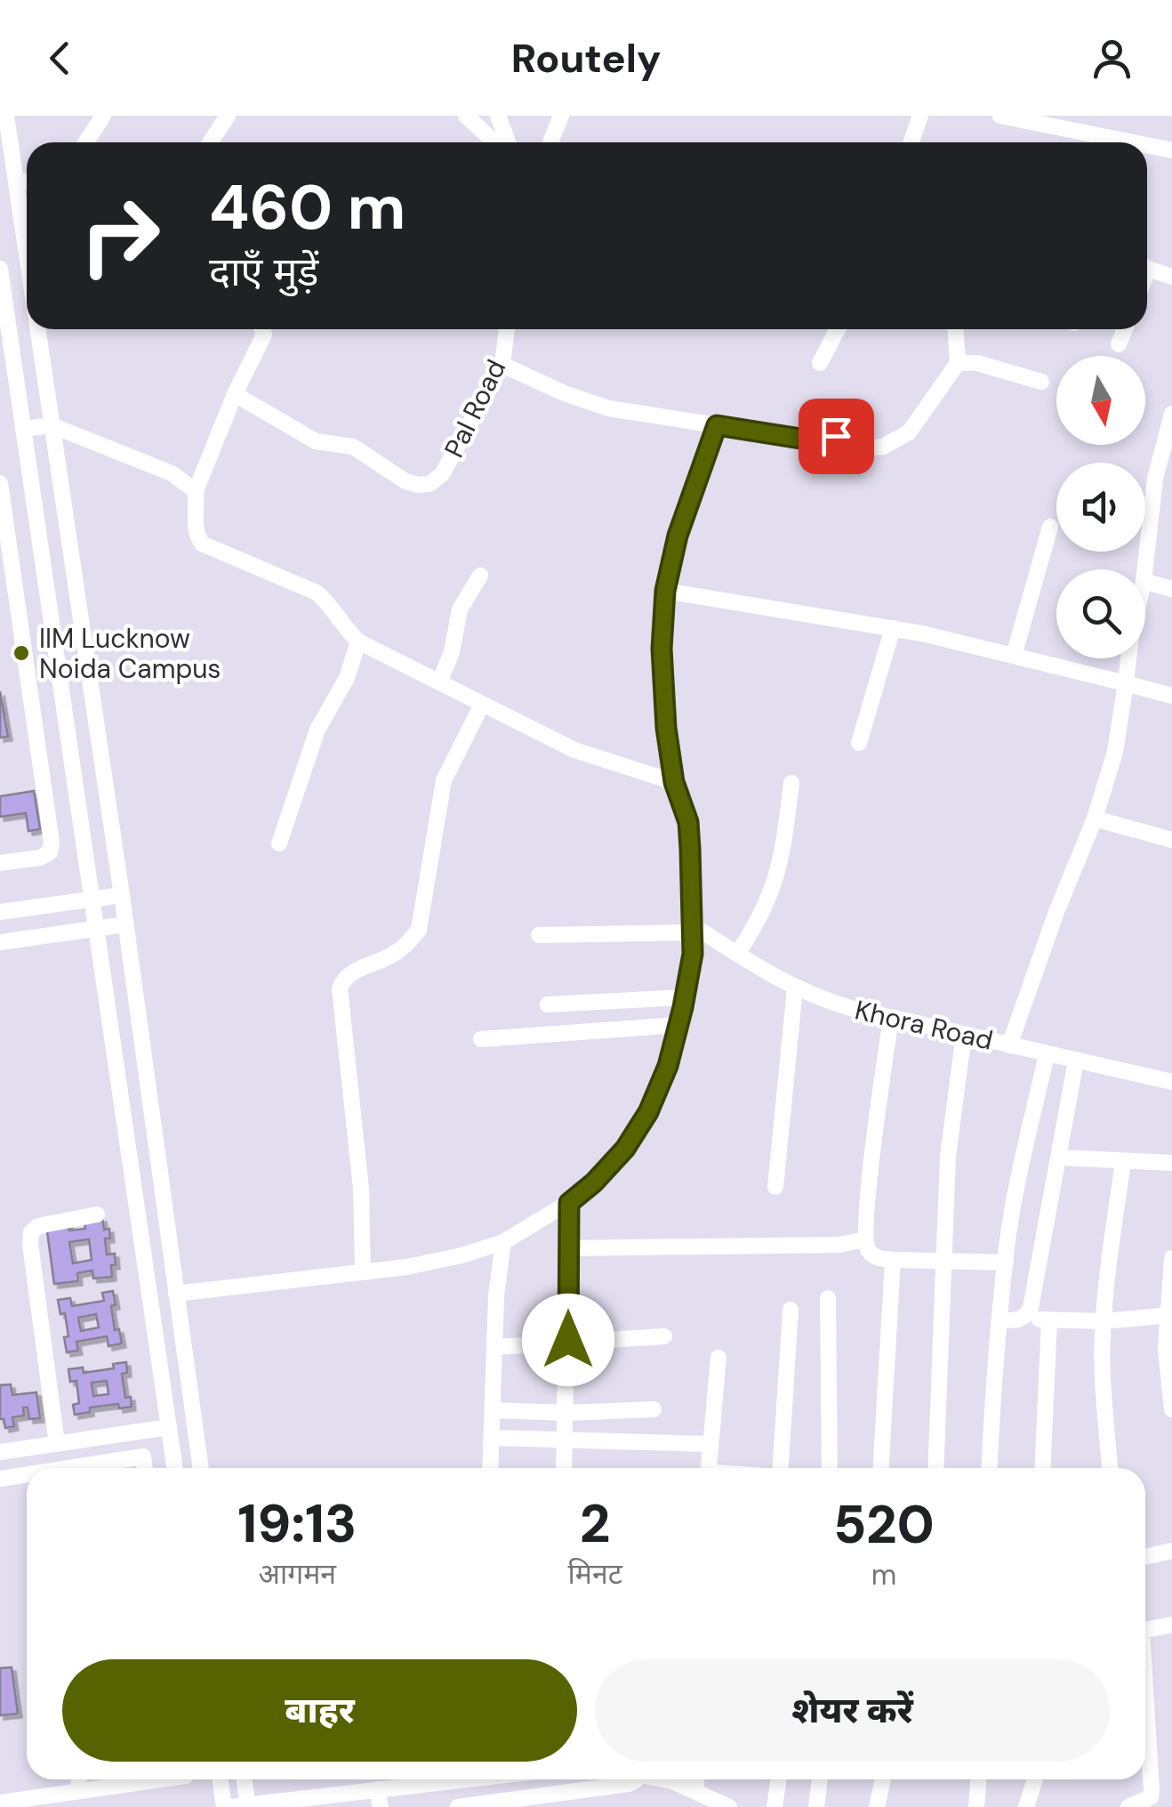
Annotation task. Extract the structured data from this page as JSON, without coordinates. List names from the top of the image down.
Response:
{
  "streets": {
    "street": ["Pal Road", "Khora Road"]
  },
  "places": ["IIM Lucknow Noida Campus"],
  "north": "bottom",
  "page": {
    "header": "Routely",
    "turn": ["460 m", "दाएँ मुड़ें"],
    "eta": [
      "19:13",
      "आगमन",
      "2",
      "मिनट",
      "520",
      "m"
    ],
    "buttons": ["बाहर", "शेयर करें"]
  }
}
